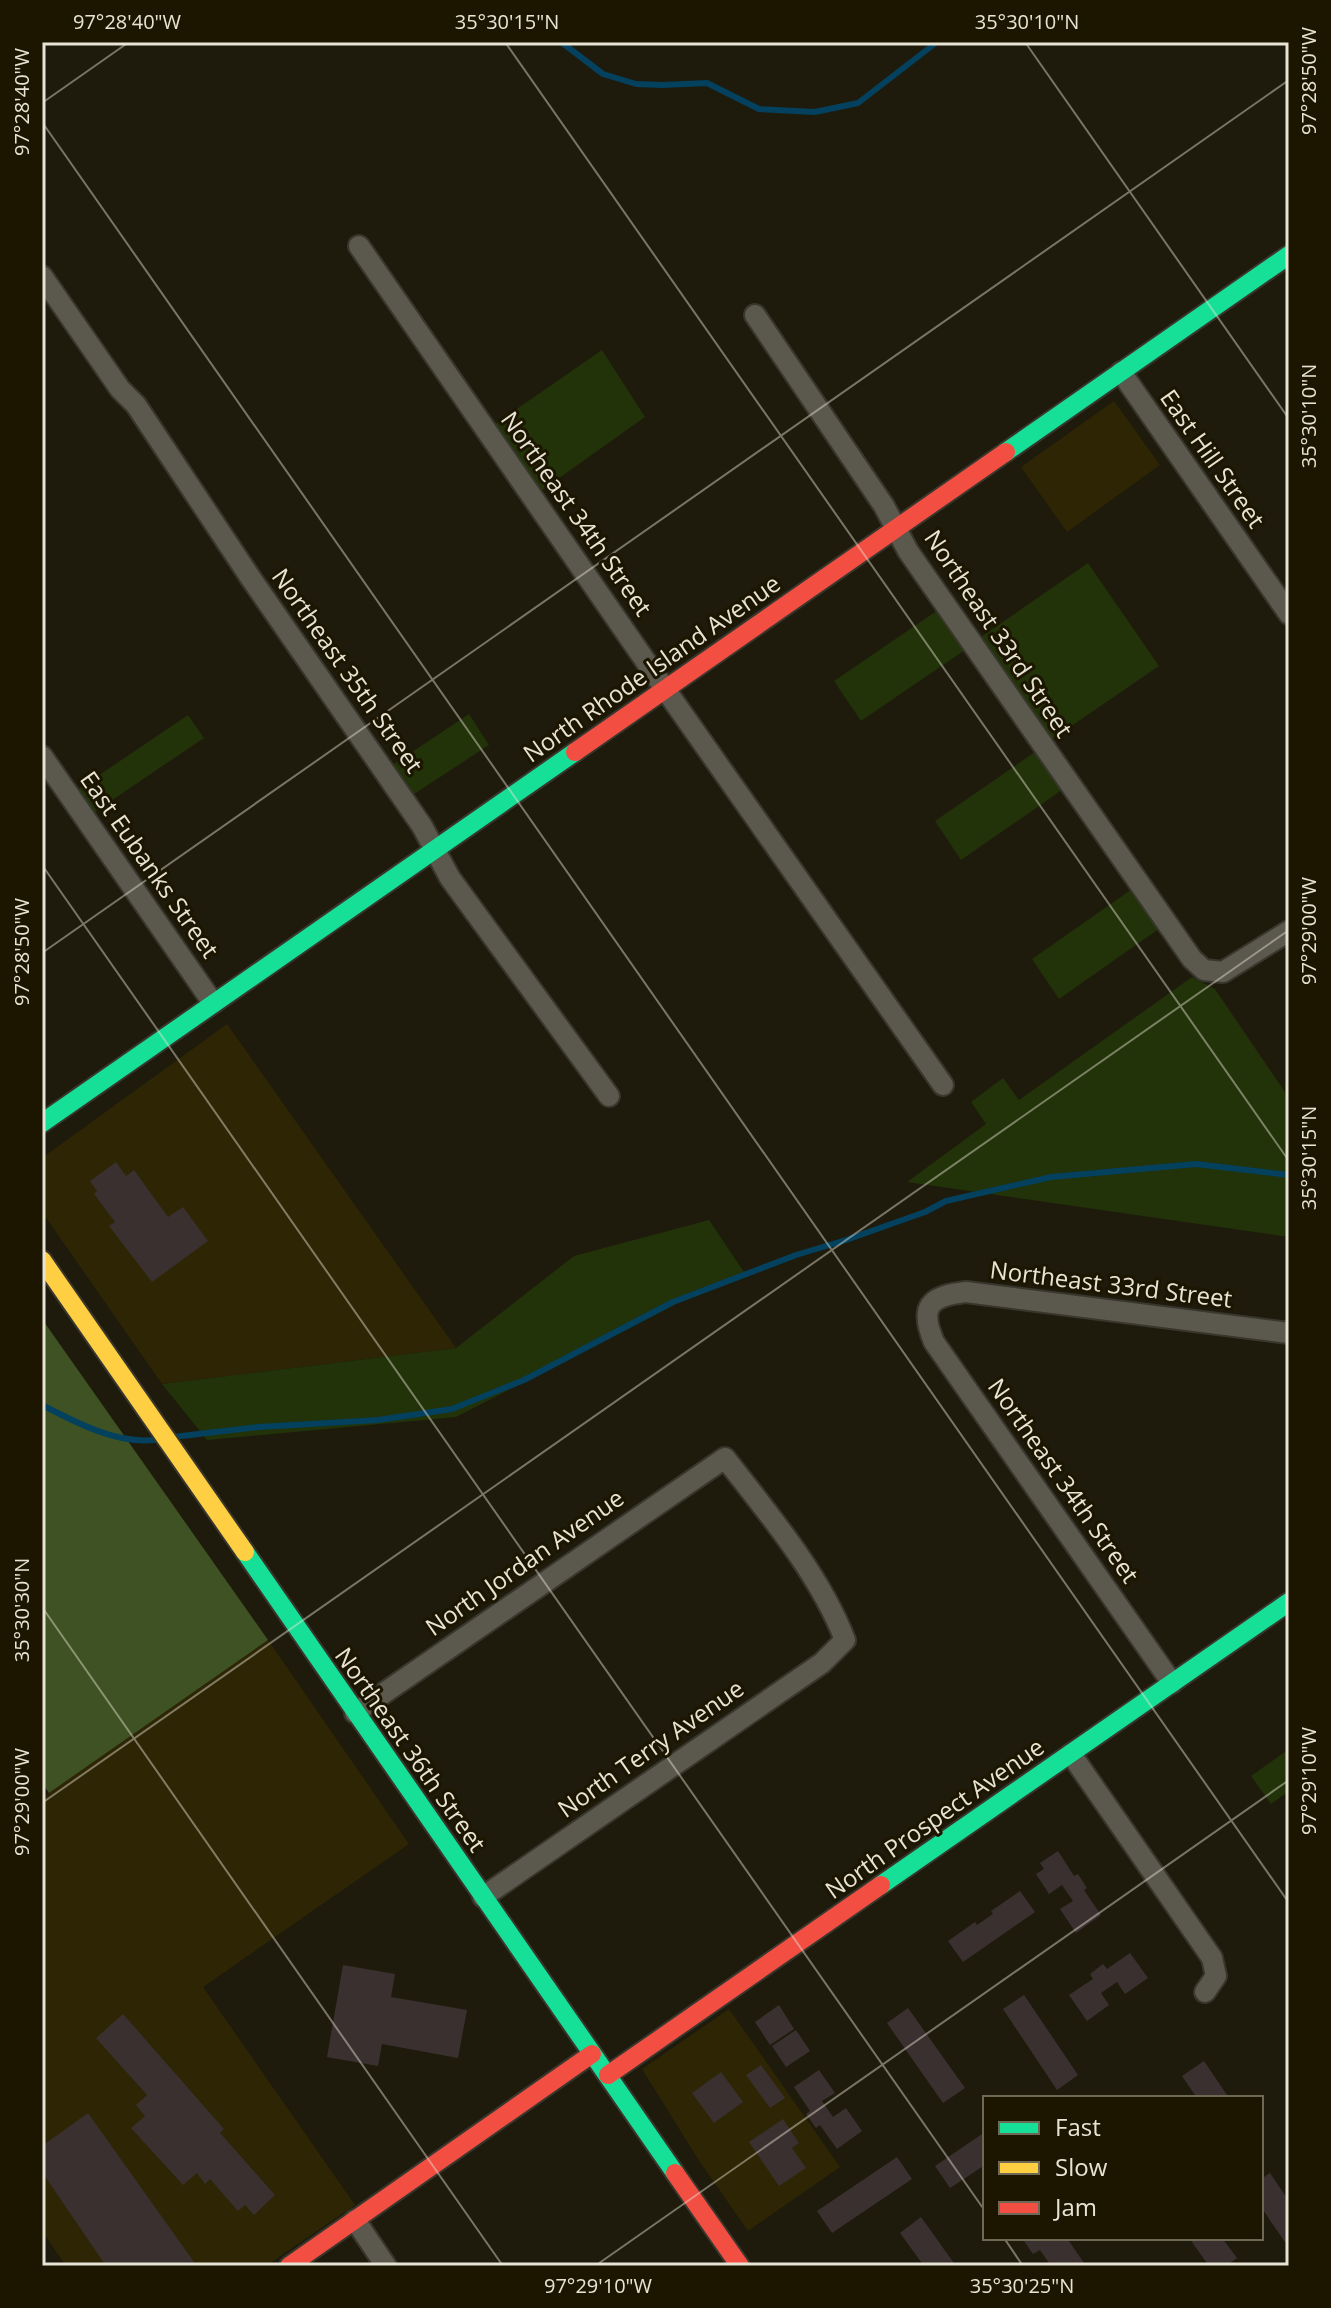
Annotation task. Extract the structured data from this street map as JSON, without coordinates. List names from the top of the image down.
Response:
{
  "streets": {
    "street": [
      "East Hill Street",
      "Northeast 34th Street",
      "Northeast 33rd Street",
      "North Rhode Island Avenue",
      "Northeast 35th Street",
      "East Eubanks Street",
      "North Jordan Avenue",
      "North Terry Avenue",
      "Northeast 36th Street",
      "North Prospect Avenue"
    ]
  },
  "crossings": [
    ["East Hill Street", "North Rhode Island Avenue"],
    ["Northeast 34th Street", "Northeast 33rd Street"],
    ["Northeast 34th Street", "North Rhode Island Avenue"],
    ["Northeast 34th Street", "North Prospect Avenue"],
    ["Northeast 33rd Street", "North Rhode Island Avenue"],
    ["North Rhode Island Avenue", "Northeast 35th Street"],
    ["North Rhode Island Avenue", "East Eubanks Street"],
    ["North Jordan Avenue", "North Terry Avenue"],
    ["North Jordan Avenue", "Northeast 36th Street"],
    ["North Terry Avenue", "Northeast 36th Street"],
    ["Northeast 36th Street", "North Prospect Avenue"]
  ],
  "legend": ["Fast", "Slow", "Jam"],
  "coordinates": [
    "97°28'40\"W",
    "35°30'15\"N",
    "35°30'10\"N",
    "97°28'50\"W",
    "97°29'00\"W",
    "35°30'30\"N",
    "97°29'10\"W",
    "35°30'25\"N"
  ]
}
